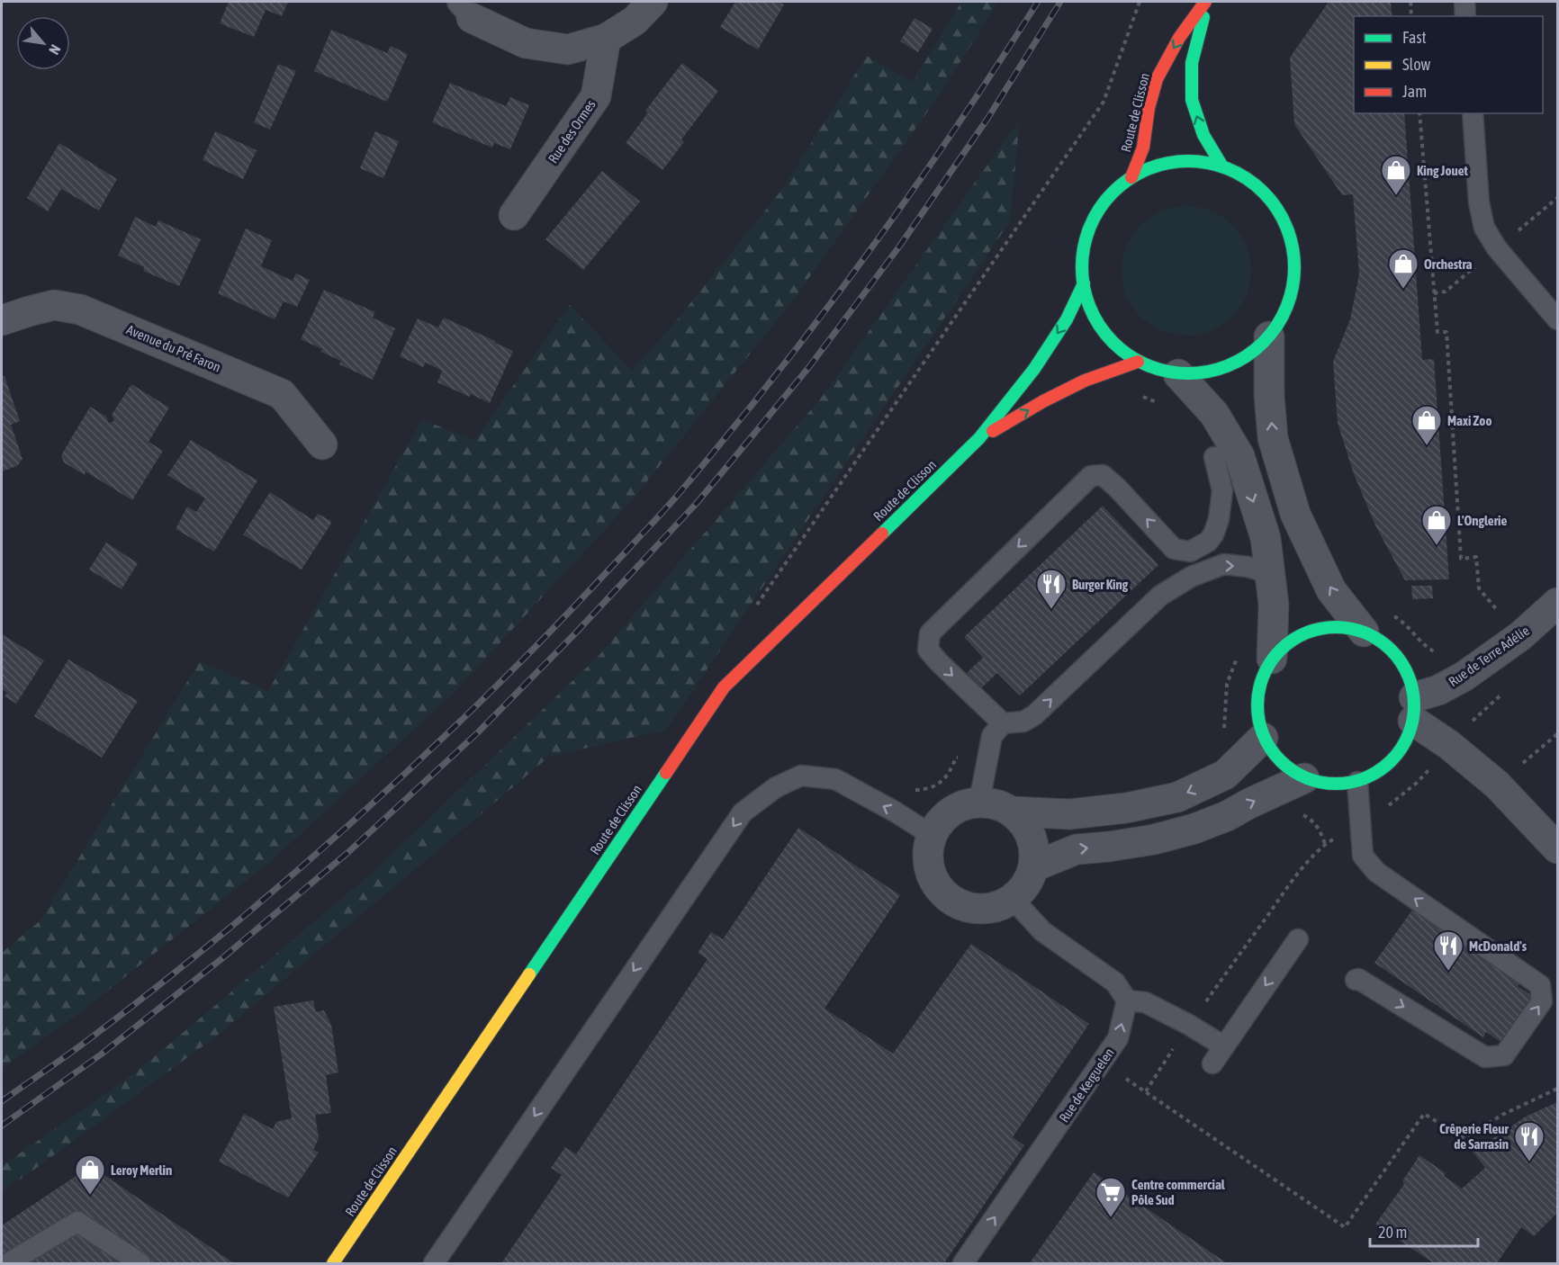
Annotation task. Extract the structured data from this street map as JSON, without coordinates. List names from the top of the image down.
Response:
{
  "streets": {
    "main road": ["Route de Clisson"],
    "street": ["Rue des Ormes", "Avenue du Pré Faron", "Rue de Terre Adélie"],
    "lane": ["Rue de Kerguelen"]
  },
  "one_way": ["Rue de Kerguelen"],
  "places": {
    "shop": [
      "King Jouet",
      "Orchestra",
      "Maxi Zoo",
      "L'Onglerie",
      "Leroy Merlin"
    ],
    "restaurant": ["Burger King", "McDonald's", "Crêperie Fleur de Sarrasin"],
    "supermarket": ["Centre commercial Pôle Sud"]
  },
  "legend": ["Fast", "Slow", "Jam"],
  "scale_bar": "20 m",
  "north": "bottom right"
}
